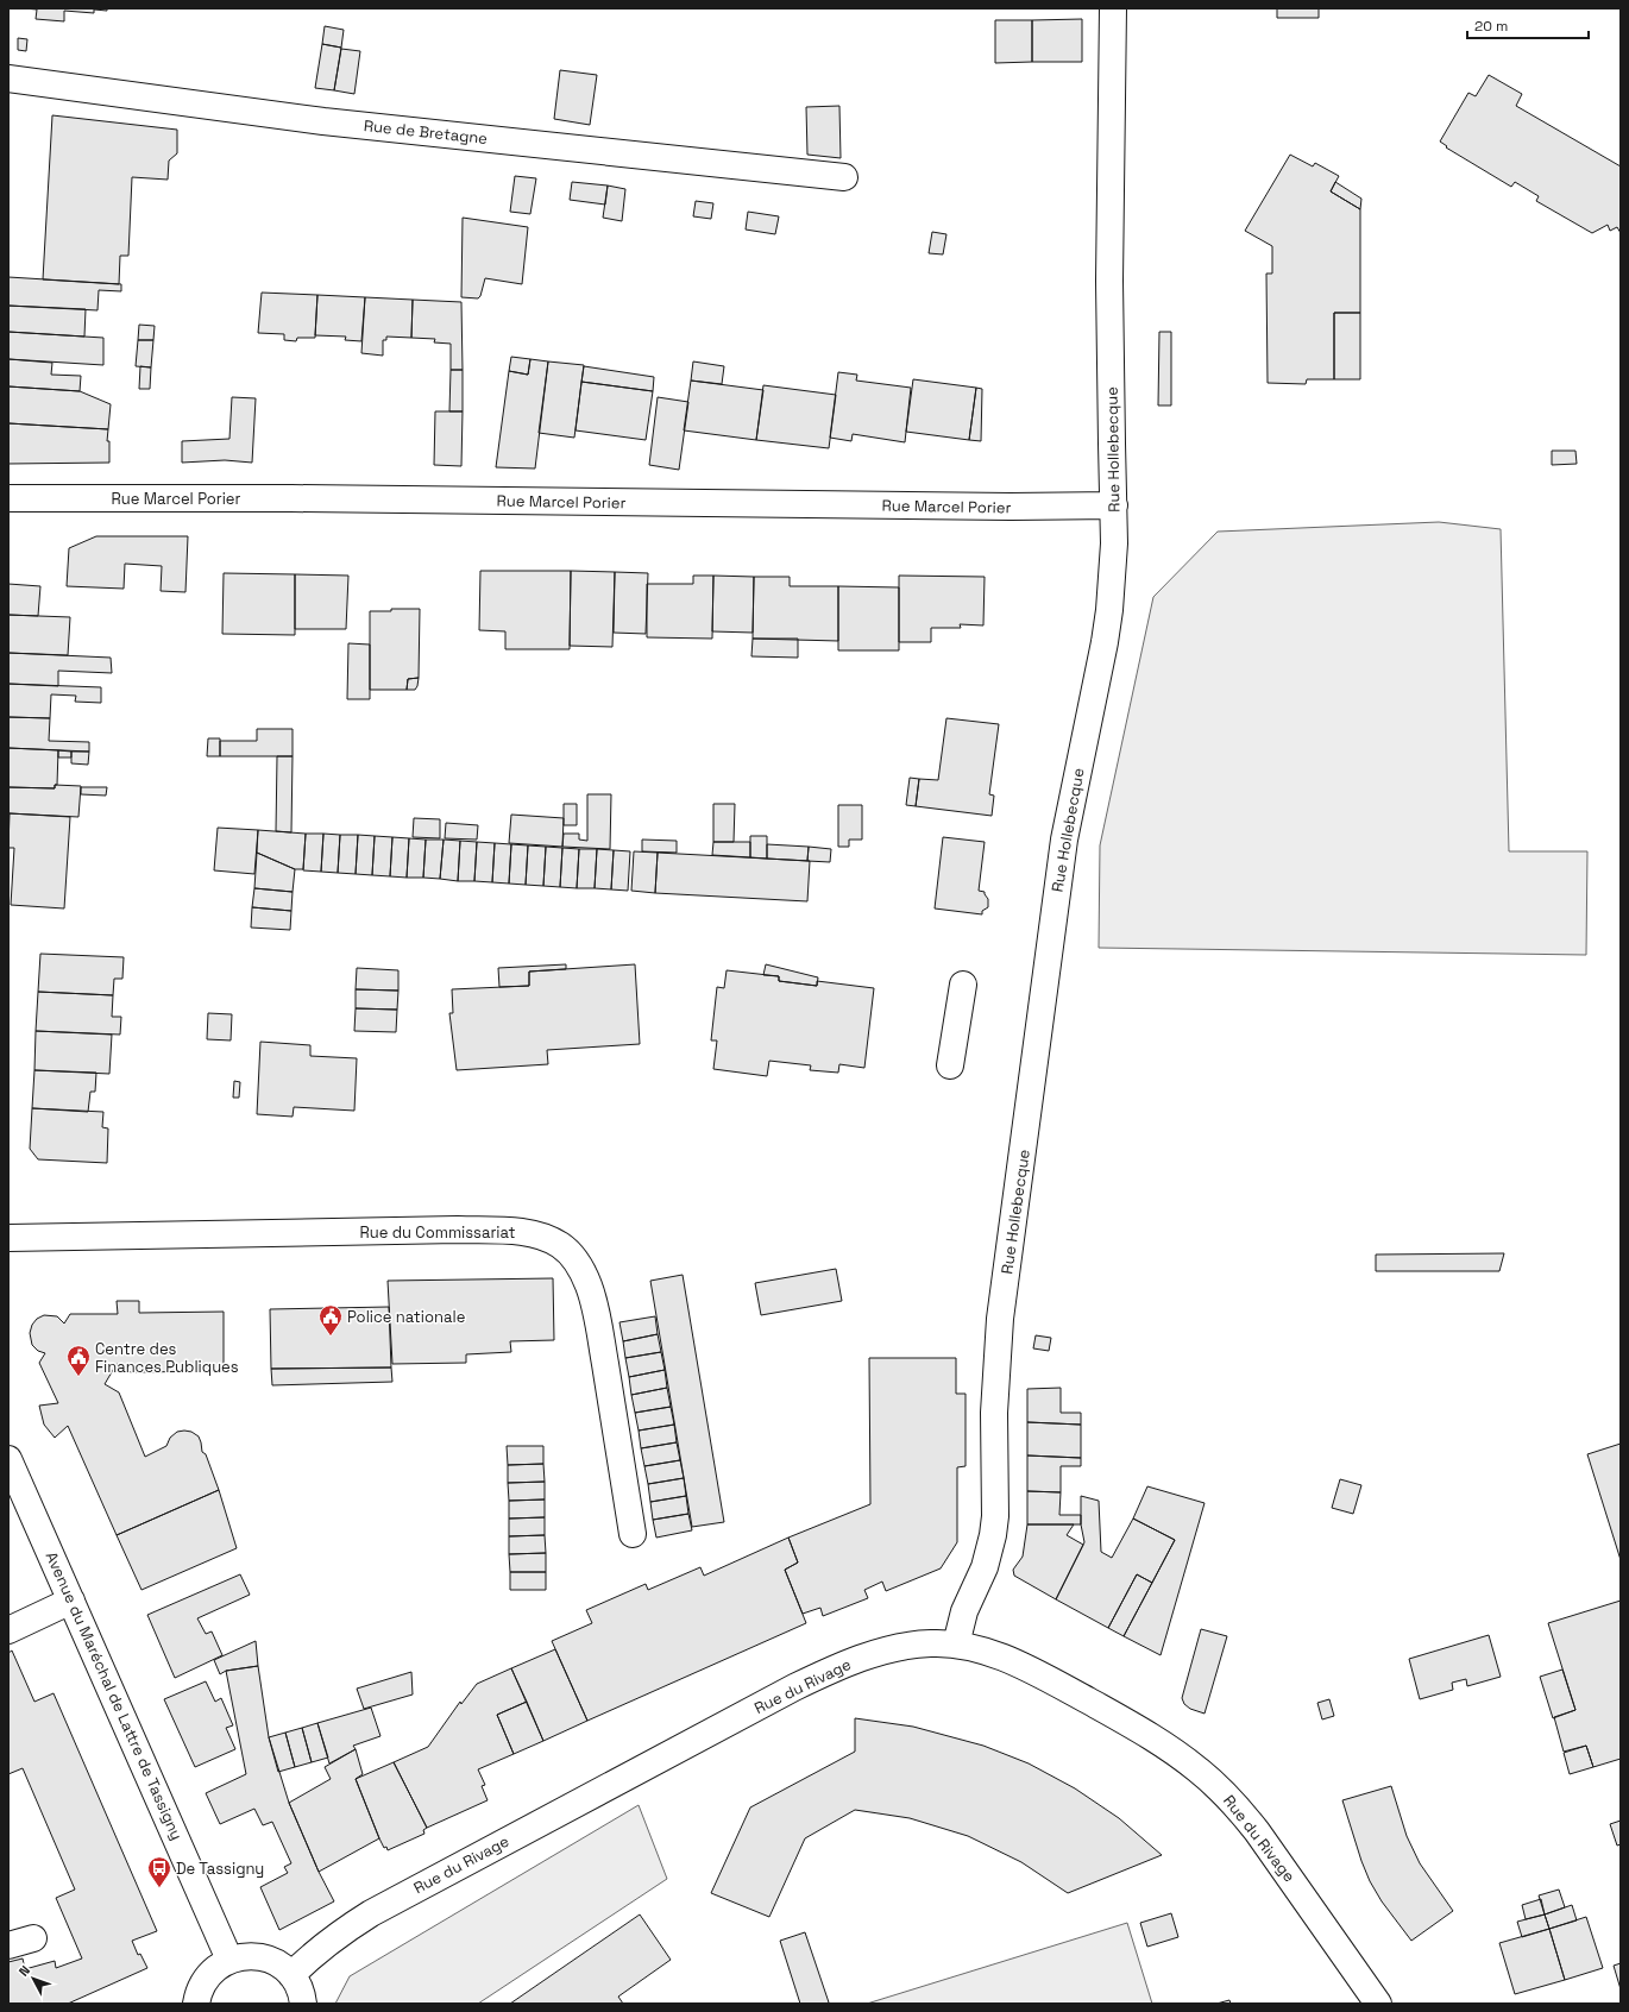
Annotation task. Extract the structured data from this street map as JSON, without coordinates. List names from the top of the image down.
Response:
{
  "streets": {
    "street": [
      "Rue de Bretagne",
      "Rue Hollebecque",
      "Rue Marcel Porier",
      "Rue du Commissariat",
      "Rue du Rivage",
      "Avenue du Maréchal de Lattre de Tassigny"
    ]
  },
  "crossings": [
    ["Rue Hollebecque", "Rue Marcel Porier"],
    ["Rue Hollebecque", "Rue du Rivage"]
  ],
  "places": {
    "public building": ["Police nationale", "Centre des Finances Publiques"],
    "bus stop": ["De Tassigny"]
  },
  "scale_bar": "20 m",
  "north": "top left"
}
